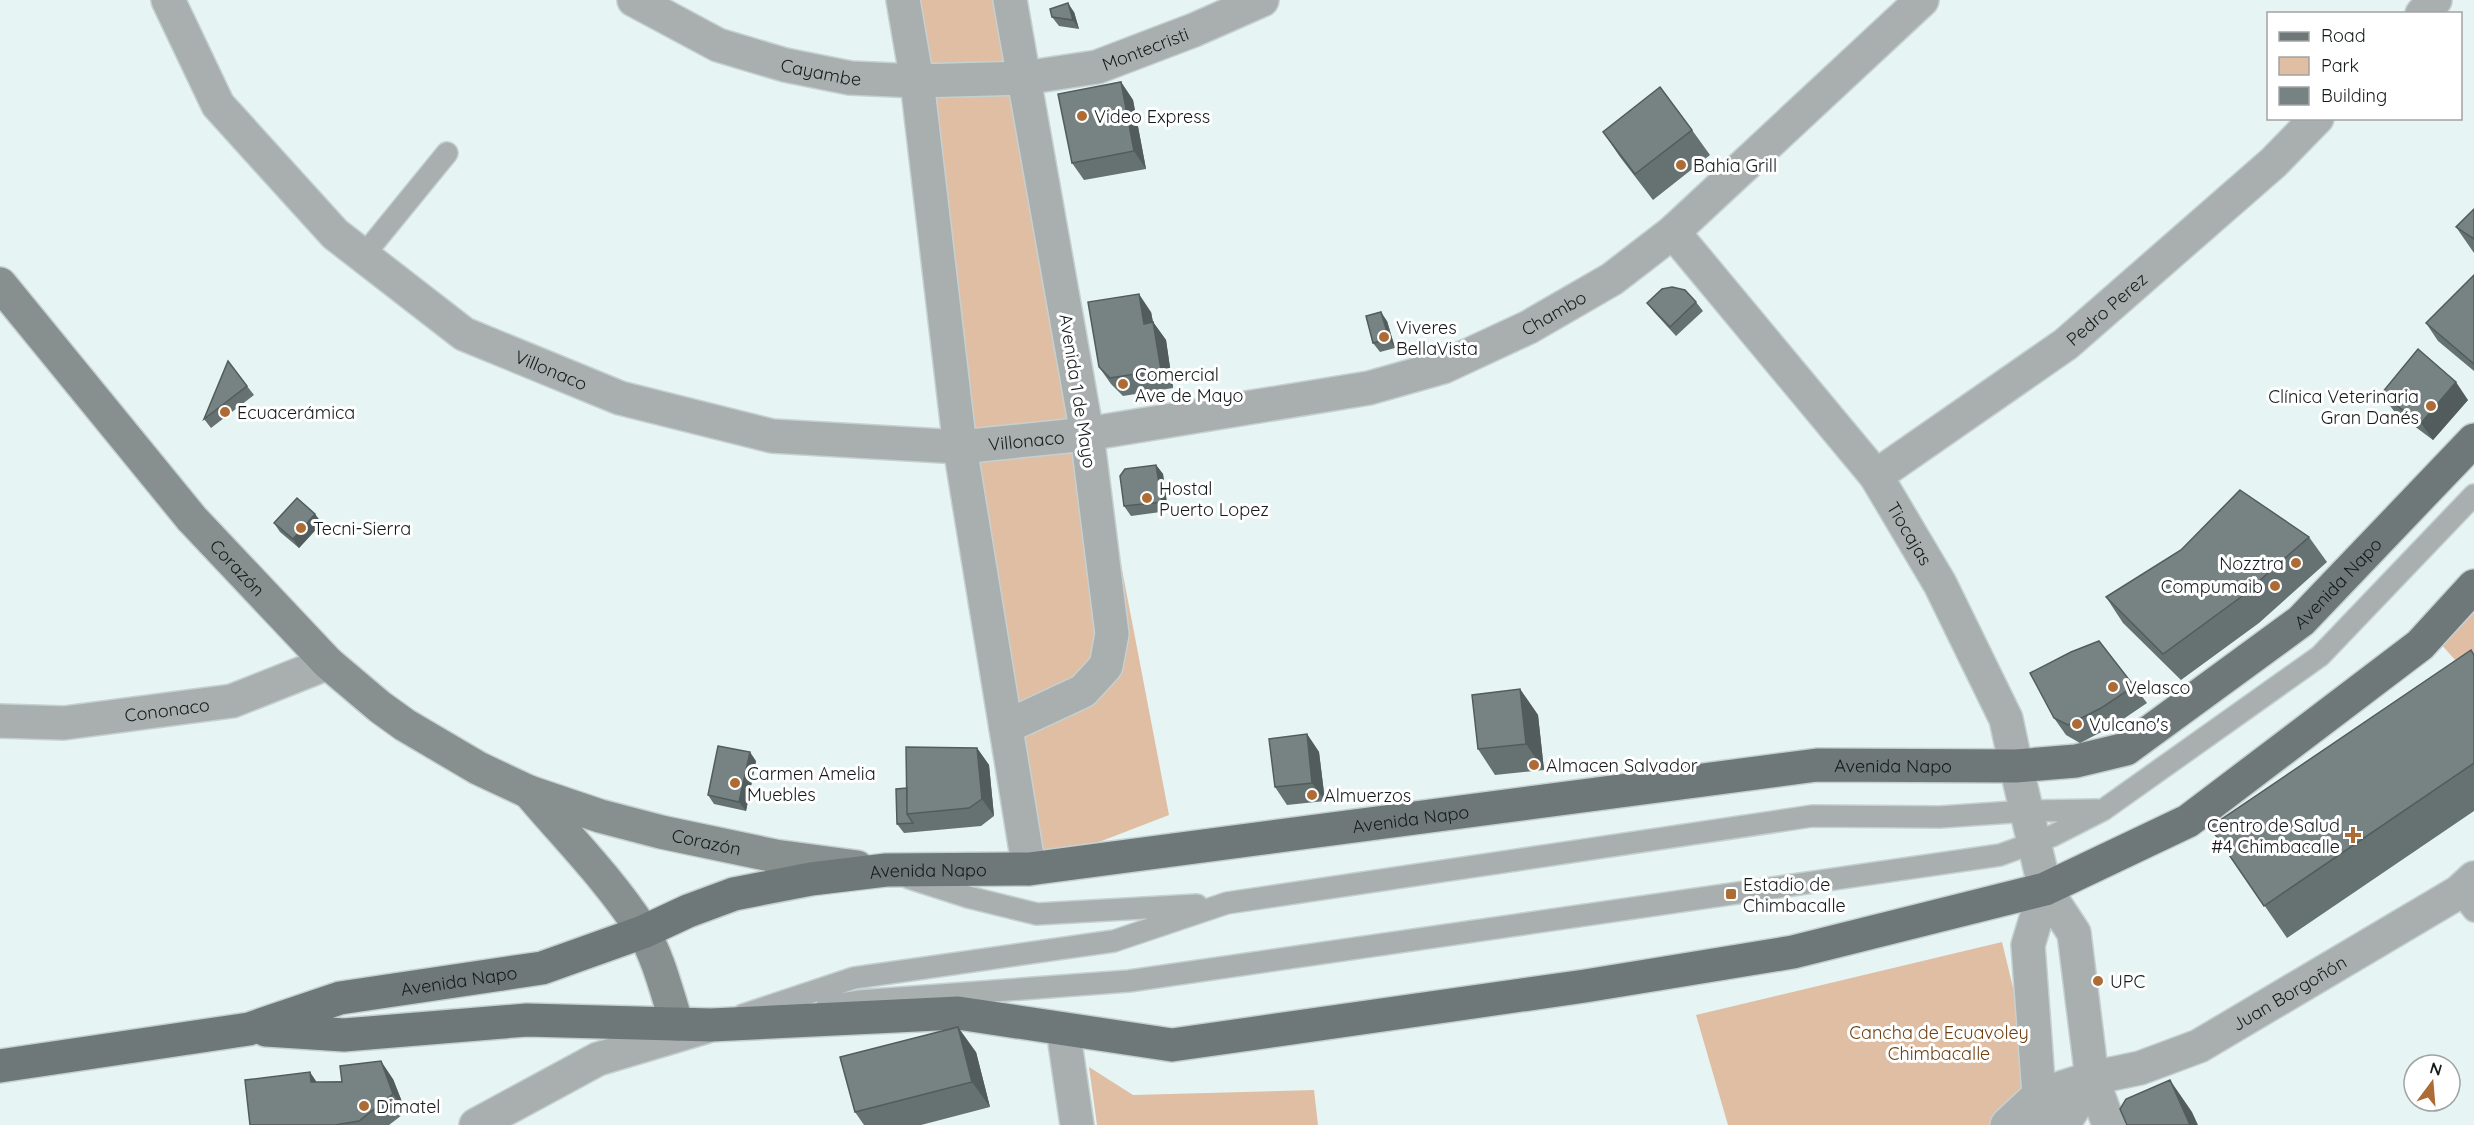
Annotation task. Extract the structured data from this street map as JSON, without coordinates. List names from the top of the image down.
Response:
{
  "streets": {
    "main road": ["Corazón", "Avenida Napo"],
    "street": [
      "Montecristi",
      "Cayambe",
      "Pedro Perez",
      "Chambo",
      "Villonaco",
      "Avenida 1 de Mayo",
      "Tiocajas",
      "Cononaco",
      "Juan Borgoñón"
    ]
  },
  "crossings": [
    ["Montecristi", "Cayambe"],
    ["Montecristi", "Avenida 1 de Mayo"],
    ["Cayambe", "Avenida 1 de Mayo"],
    ["Pedro Perez", "Tiocajas"],
    ["Chambo", "Villonaco"],
    ["Chambo", "Avenida 1 de Mayo"],
    ["Chambo", "Tiocajas"],
    ["Villonaco", "Avenida 1 de Mayo"],
    ["Tiocajas", "Avenida Napo"],
    ["Corazón", "Avenida Napo"],
    ["Corazón", "Cononaco"]
  ],
  "parks": ["Cancha de Ecuavoley Chimbacalle"],
  "places": {
    "other": [
      "Video Express",
      "Bahia Grill",
      "Viveres BellaVista",
      "Comercial Ave de Mayo",
      "Clínica Veterinaria Gran Danés",
      "Ecuacerámica",
      "Hostal Puerto Lopez",
      "Tecni-Sierra",
      "Nozztra",
      "Compumaib",
      "Velasco",
      "Vulcano's",
      "Almacen Salvador",
      "Carmen Amelia Muebles",
      "Almuerzos",
      "UPC",
      "Dimatel"
    ],
    "health": ["Centro de Salud #4 Chimbacalle"],
    "transit": ["Estadio de Chimbacalle"]
  },
  "legend": ["Road", "Park", "Building"],
  "north": "top"
}
